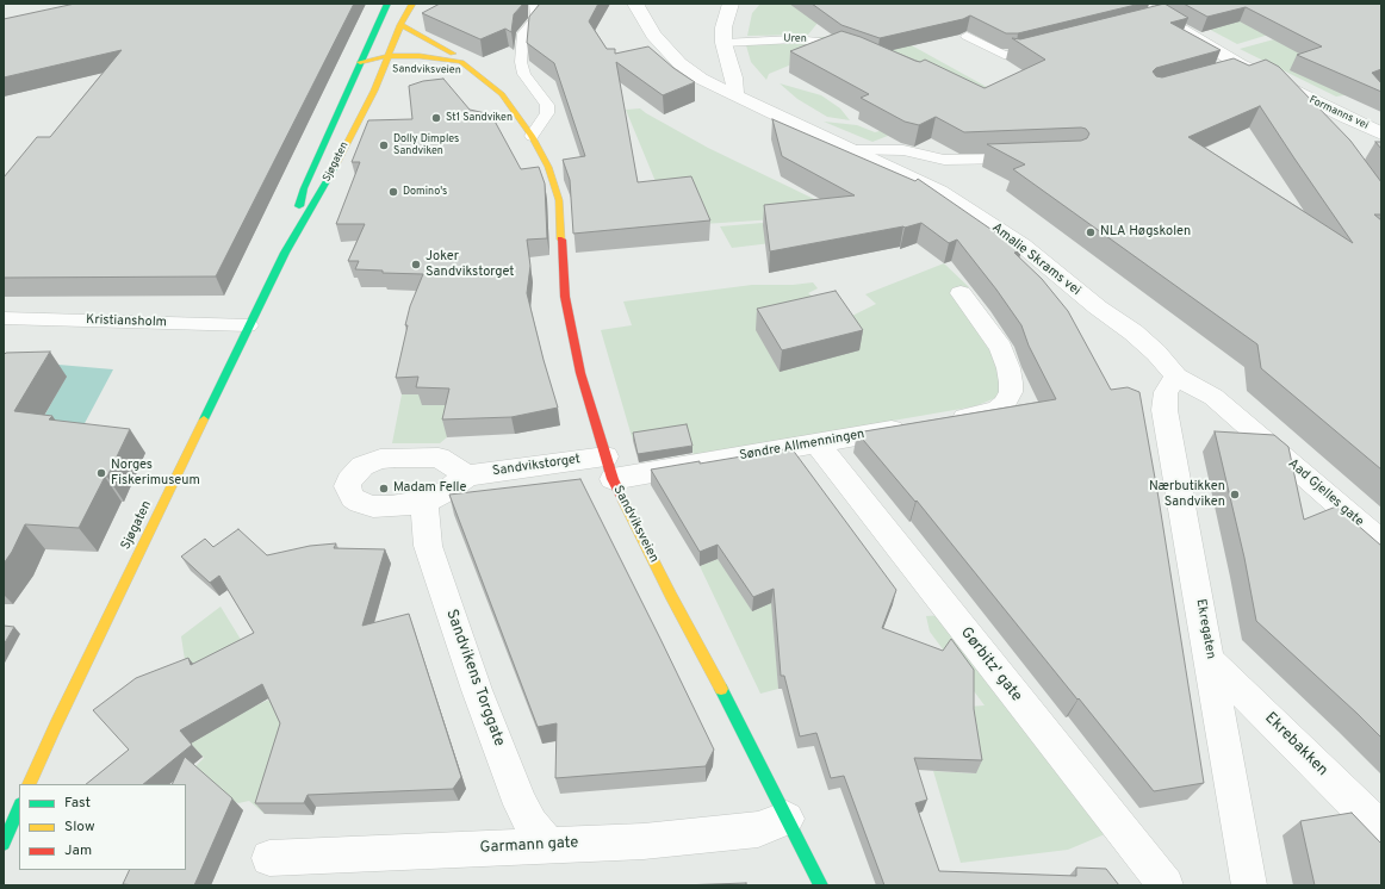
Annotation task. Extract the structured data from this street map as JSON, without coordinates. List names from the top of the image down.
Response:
{
  "streets": {
    "main road": ["Sandviksveien", "Sjøgaten"],
    "street": [
      "Formanns vei",
      "Amalie Skrams vei",
      "Søndre Allmenningen",
      "Sandvikstorget",
      "Aad Gjelles gate",
      "Ekregaten",
      "Gørbitz' gate",
      "Sandvikens Torggate",
      "Ekrebakken",
      "Garmann gate"
    ],
    "lane": ["Uren", "Kristiansholm"]
  },
  "crossings": [
    ["Sandviksveien", "Sjøgaten"],
    ["Sandviksveien", "Søndre Allmenningen"],
    ["Sandviksveien", "Sandvikstorget"],
    ["Sandviksveien", "Garmann gate"],
    ["Sjøgaten", "Kristiansholm"],
    ["Amalie Skrams vei", "Aad Gjelles gate"],
    ["Amalie Skrams vei", "Ekregaten"],
    ["Søndre Allmenningen", "Sandvikstorget"],
    ["Søndre Allmenningen", "Gørbitz' gate"],
    ["Sandvikstorget", "Sandvikens Torggate"],
    ["Aad Gjelles gate", "Ekregaten"],
    ["Ekregaten", "Ekrebakken"],
    ["Sandvikens Torggate", "Garmann gate"]
  ],
  "places": [
    "St1 Sandviken",
    "Dolly Dimples Sandviken",
    "Domino's",
    "NLA Høgskolen",
    "Joker Sandvikstorget",
    "Norges Fiskerimuseum",
    "Madam Felle",
    "Nærbutikken Sandviken"
  ],
  "legend": ["Fast", "Slow", "Jam"]
}
